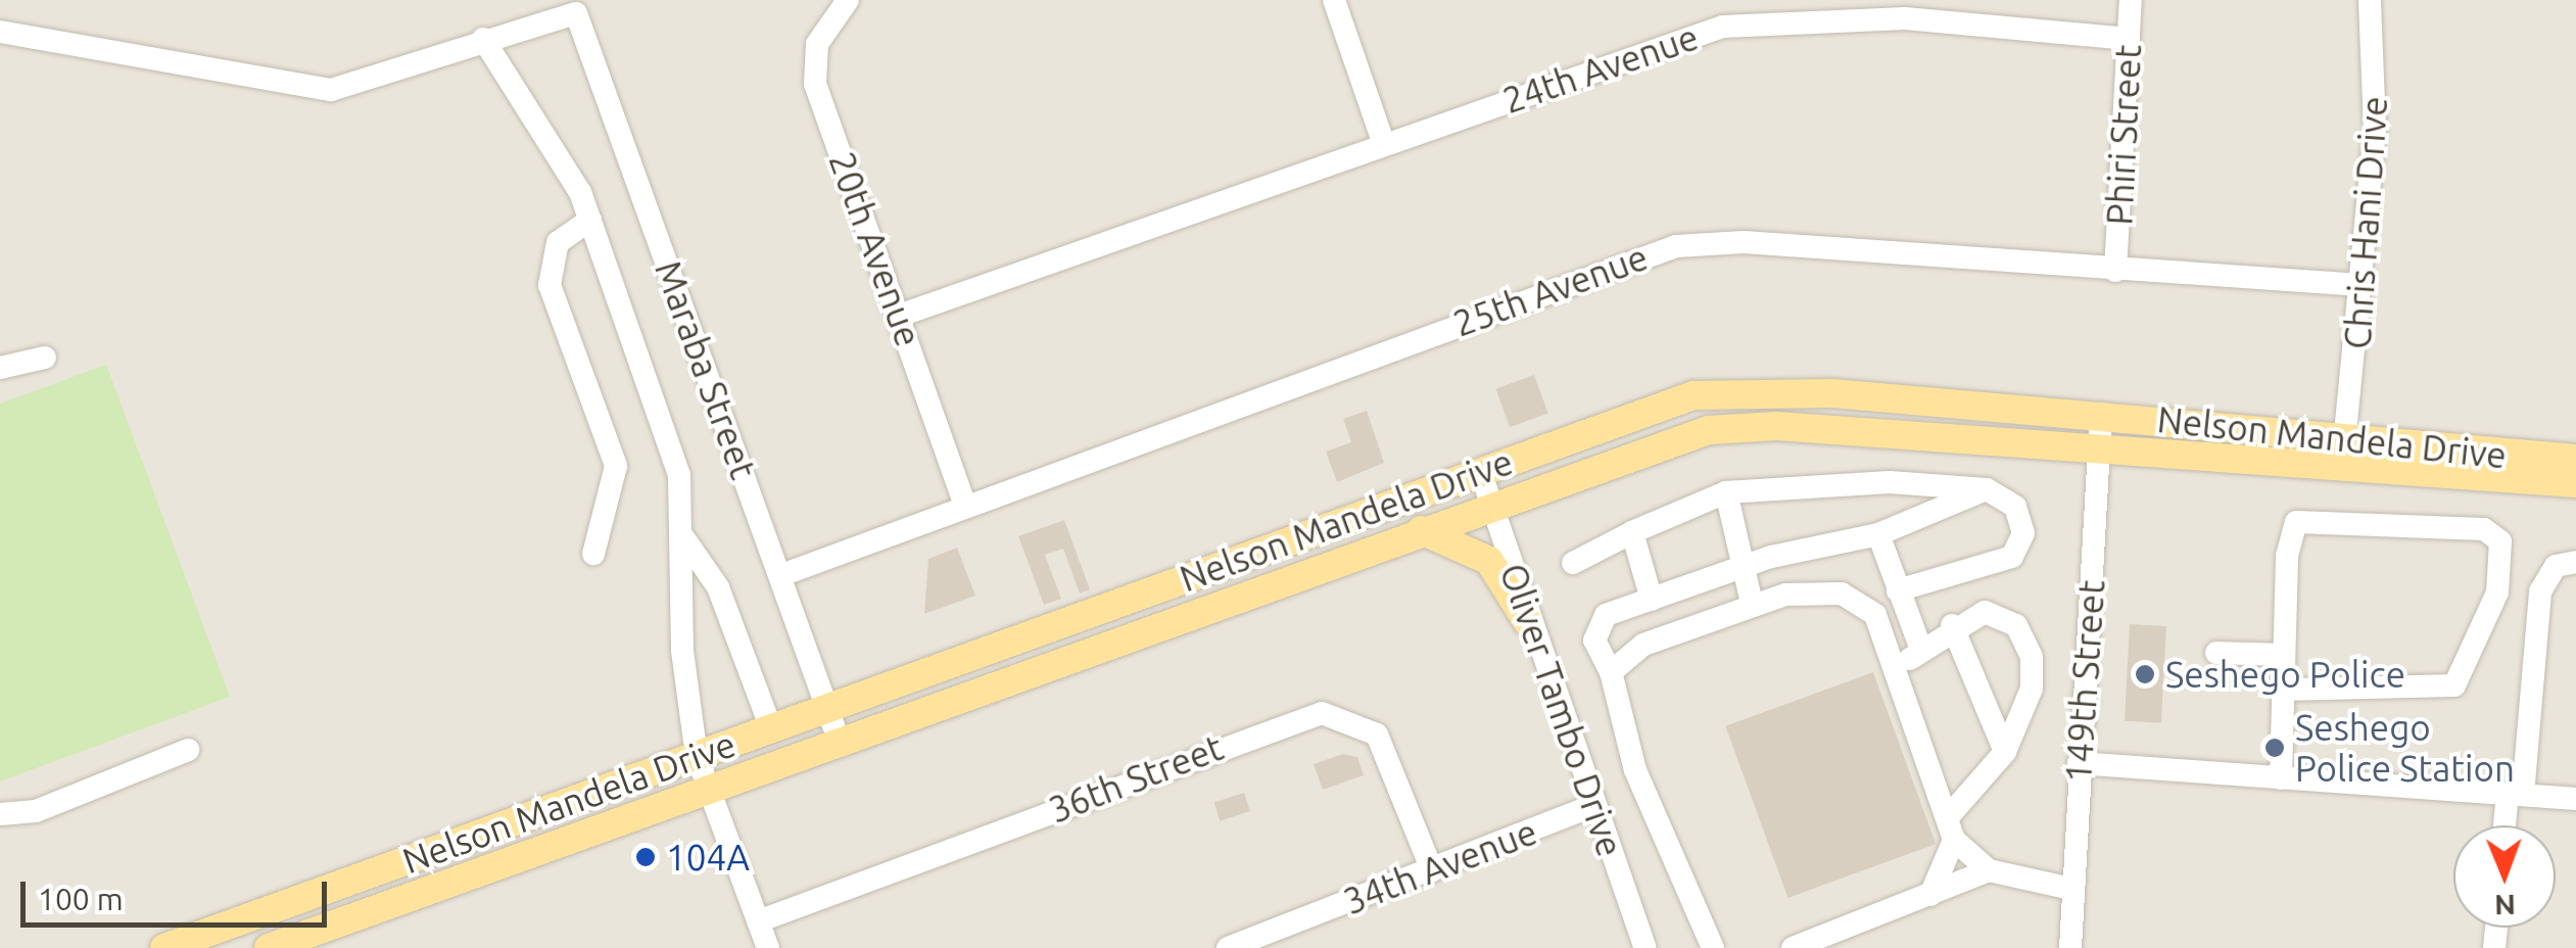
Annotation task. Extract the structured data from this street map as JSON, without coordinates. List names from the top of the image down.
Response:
{
  "streets": {
    "main road": ["Nelson Mandela Drive"],
    "street": [
      "24th Avenue",
      "Phiri Street",
      "Chris Hani Drive",
      "20th Avenue",
      "25th Avenue",
      "Maraba Street",
      "149th Street",
      "Oliver Tambo Drive",
      "36th Street",
      "34th Avenue"
    ]
  },
  "crossings": [
    ["24th Avenue", "Phiri Street"],
    ["24th Avenue", "20th Avenue"],
    ["Phiri Street", "25th Avenue"],
    ["Chris Hani Drive", "25th Avenue"],
    ["Chris Hani Drive", "Nelson Mandela Drive"],
    ["20th Avenue", "25th Avenue"],
    ["25th Avenue", "Maraba Street"],
    ["Maraba Street", "Nelson Mandela Drive"],
    ["Nelson Mandela Drive", "149th Street"],
    ["Nelson Mandela Drive", "Oliver Tambo Drive"],
    ["Oliver Tambo Drive", "34th Avenue"],
    ["36th Street", "34th Avenue"]
  ],
  "places": ["Seshego Police", "Seshego Police Station", "104A"],
  "scale_bar": "100 m",
  "north": "bottom"
}
